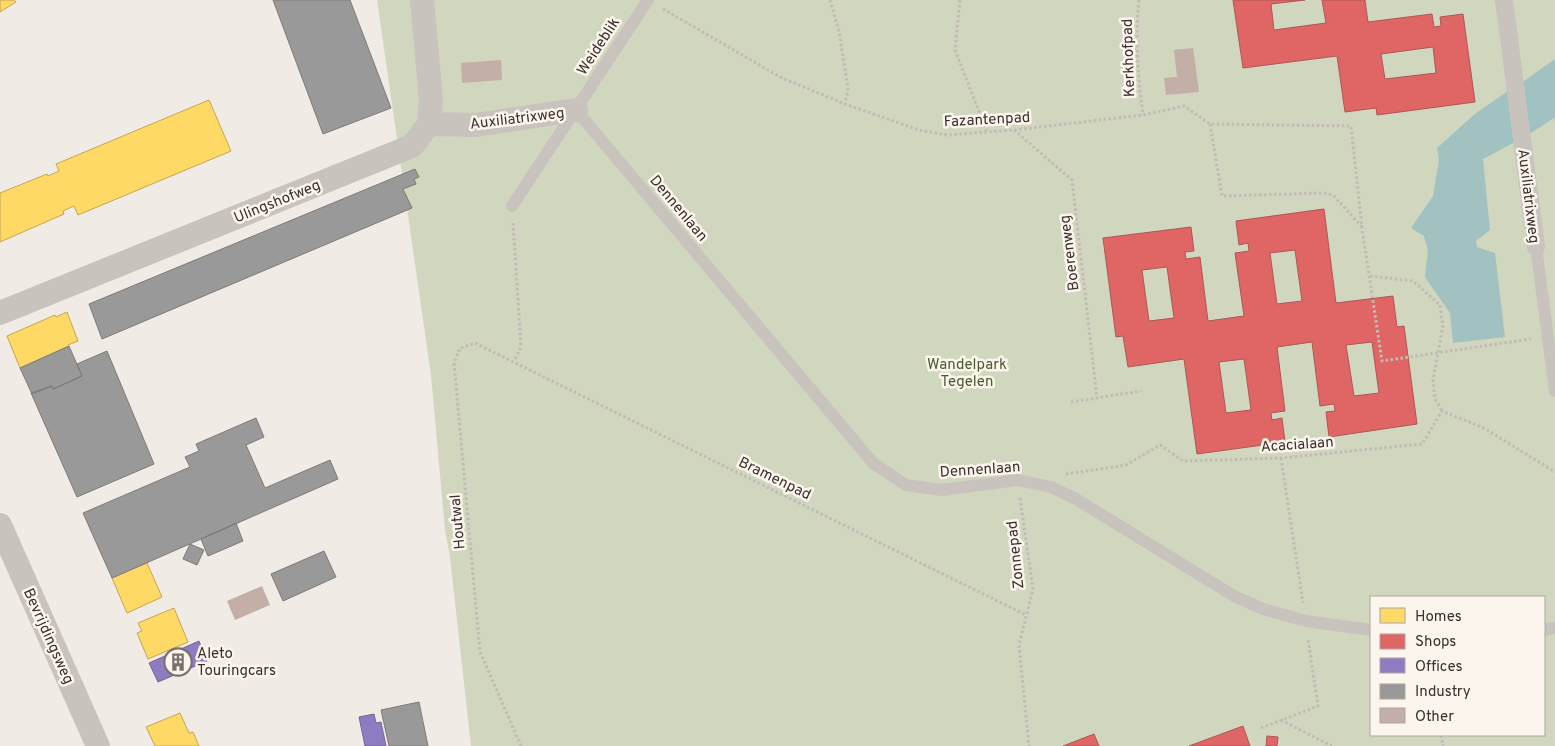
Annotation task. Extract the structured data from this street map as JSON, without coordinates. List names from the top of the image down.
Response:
{
  "streets": {
    "street": ["Auxiliatrixweg", "Ulingshofweg", "Bevrijdingsweg"],
    "lane": ["Weideblik", "Dennenlaan"],
    "path": [
      "Kerkhofpad",
      "Fazantenpad",
      "Boerenweg",
      "Acacialaan",
      "Bramenpad",
      "Houtwal",
      "Zonnepad"
    ]
  },
  "crossings": [
    ["Weideblik", "Auxiliatrixweg"],
    ["Weideblik", "Fazantenpad"],
    ["Weideblik", "Dennenlaan"],
    ["Kerkhofpad", "Fazantenpad"],
    ["Auxiliatrixweg", "Ulingshofweg"],
    ["Auxiliatrixweg", "Dennenlaan"],
    ["Fazantenpad", "Boerenweg"],
    ["Dennenlaan", "Zonnepad"],
    ["Bramenpad", "Houtwal"],
    ["Bramenpad", "Zonnepad"]
  ],
  "parks": ["Wandelpark Tegelen"],
  "places": {
    "building": ["Aleto Touringcars"]
  },
  "legend": [
    "Homes",
    "Shops",
    "Offices",
    "Industry",
    "Other"
  ]
}
